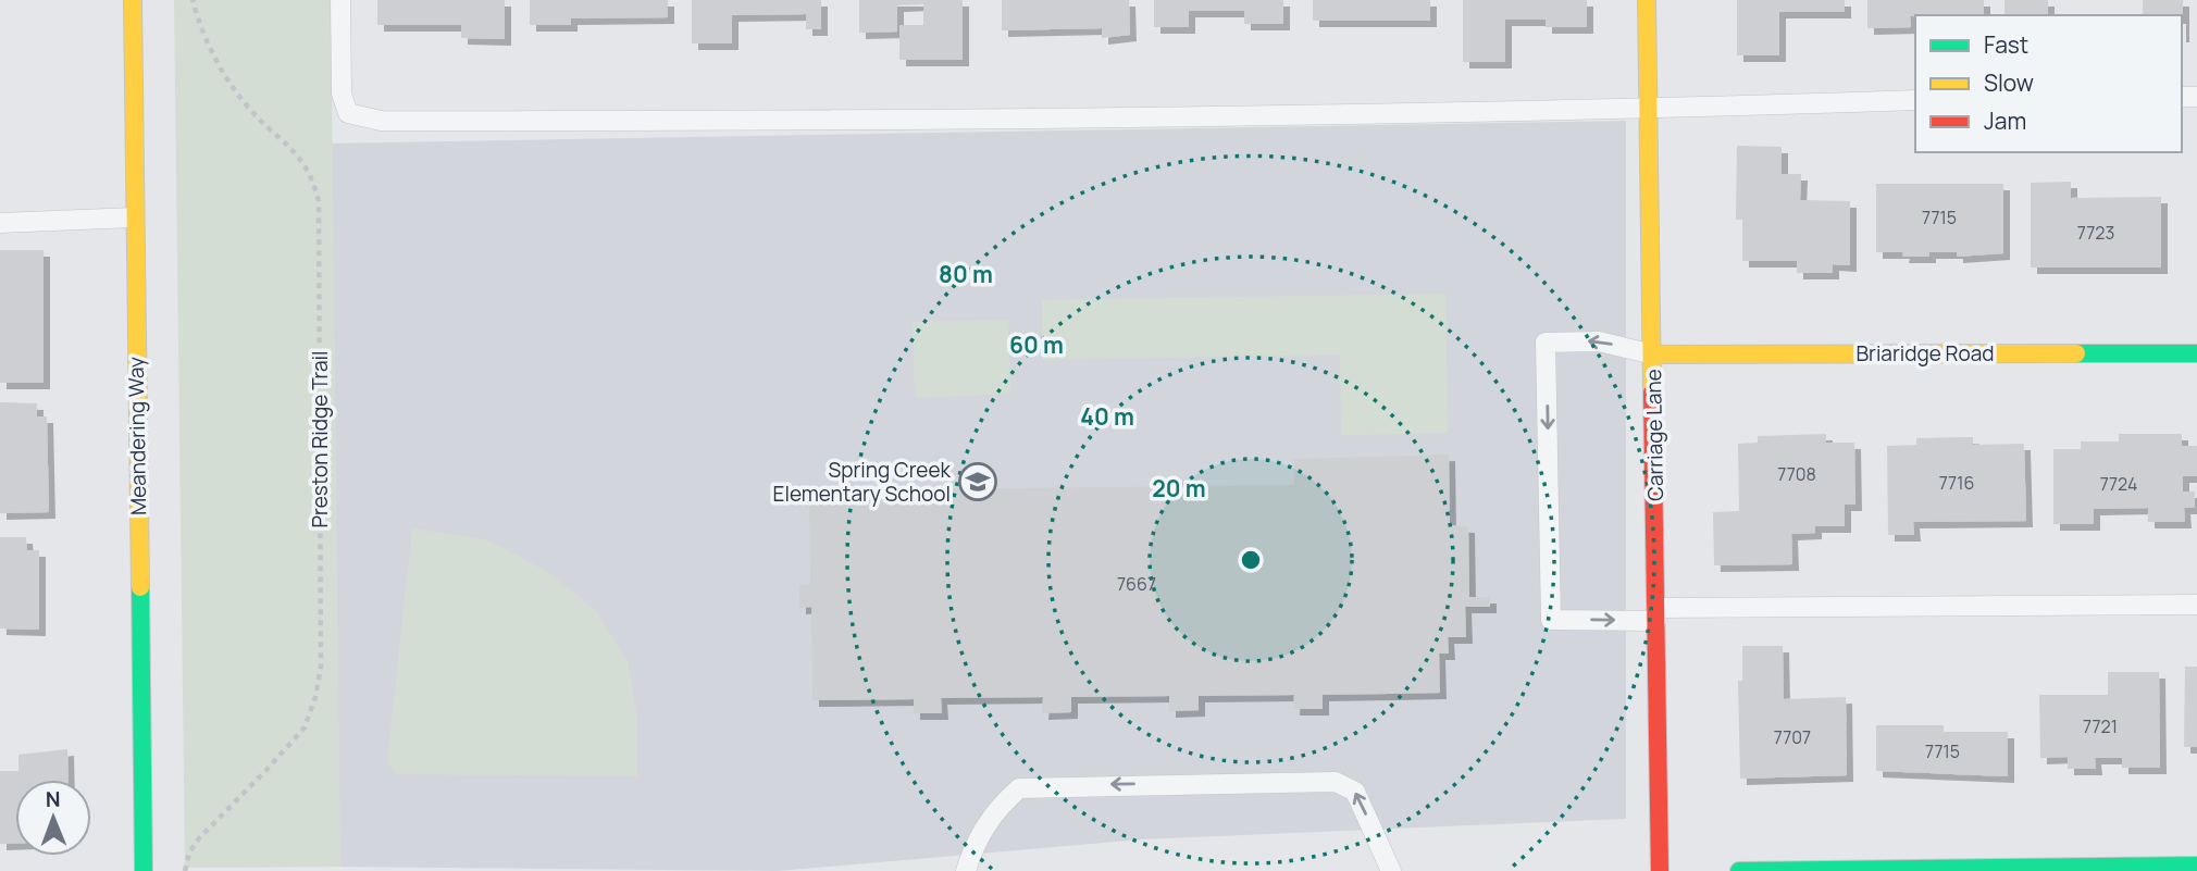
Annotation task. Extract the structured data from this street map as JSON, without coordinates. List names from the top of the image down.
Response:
{
  "streets": {
    "street": ["Briaridge Road", "Carriage Lane", "Meandering Way"],
    "path": ["Preston Ridge Trail"]
  },
  "crossings": [
    ["Briaridge Road", "Carriage Lane"]
  ],
  "places": {
    "school or university": ["Spring Creek Elementary School"]
  },
  "house_numbers": [
    "7715",
    "7723",
    "7708",
    "7716",
    "7724",
    "7667",
    "7721",
    "7707",
    "7715"
  ],
  "legend": ["Fast", "Slow", "Jam"],
  "north": "top",
  "rings": [
    "80 m",
    "60 m",
    "40 m",
    "20 m"
  ]
}
